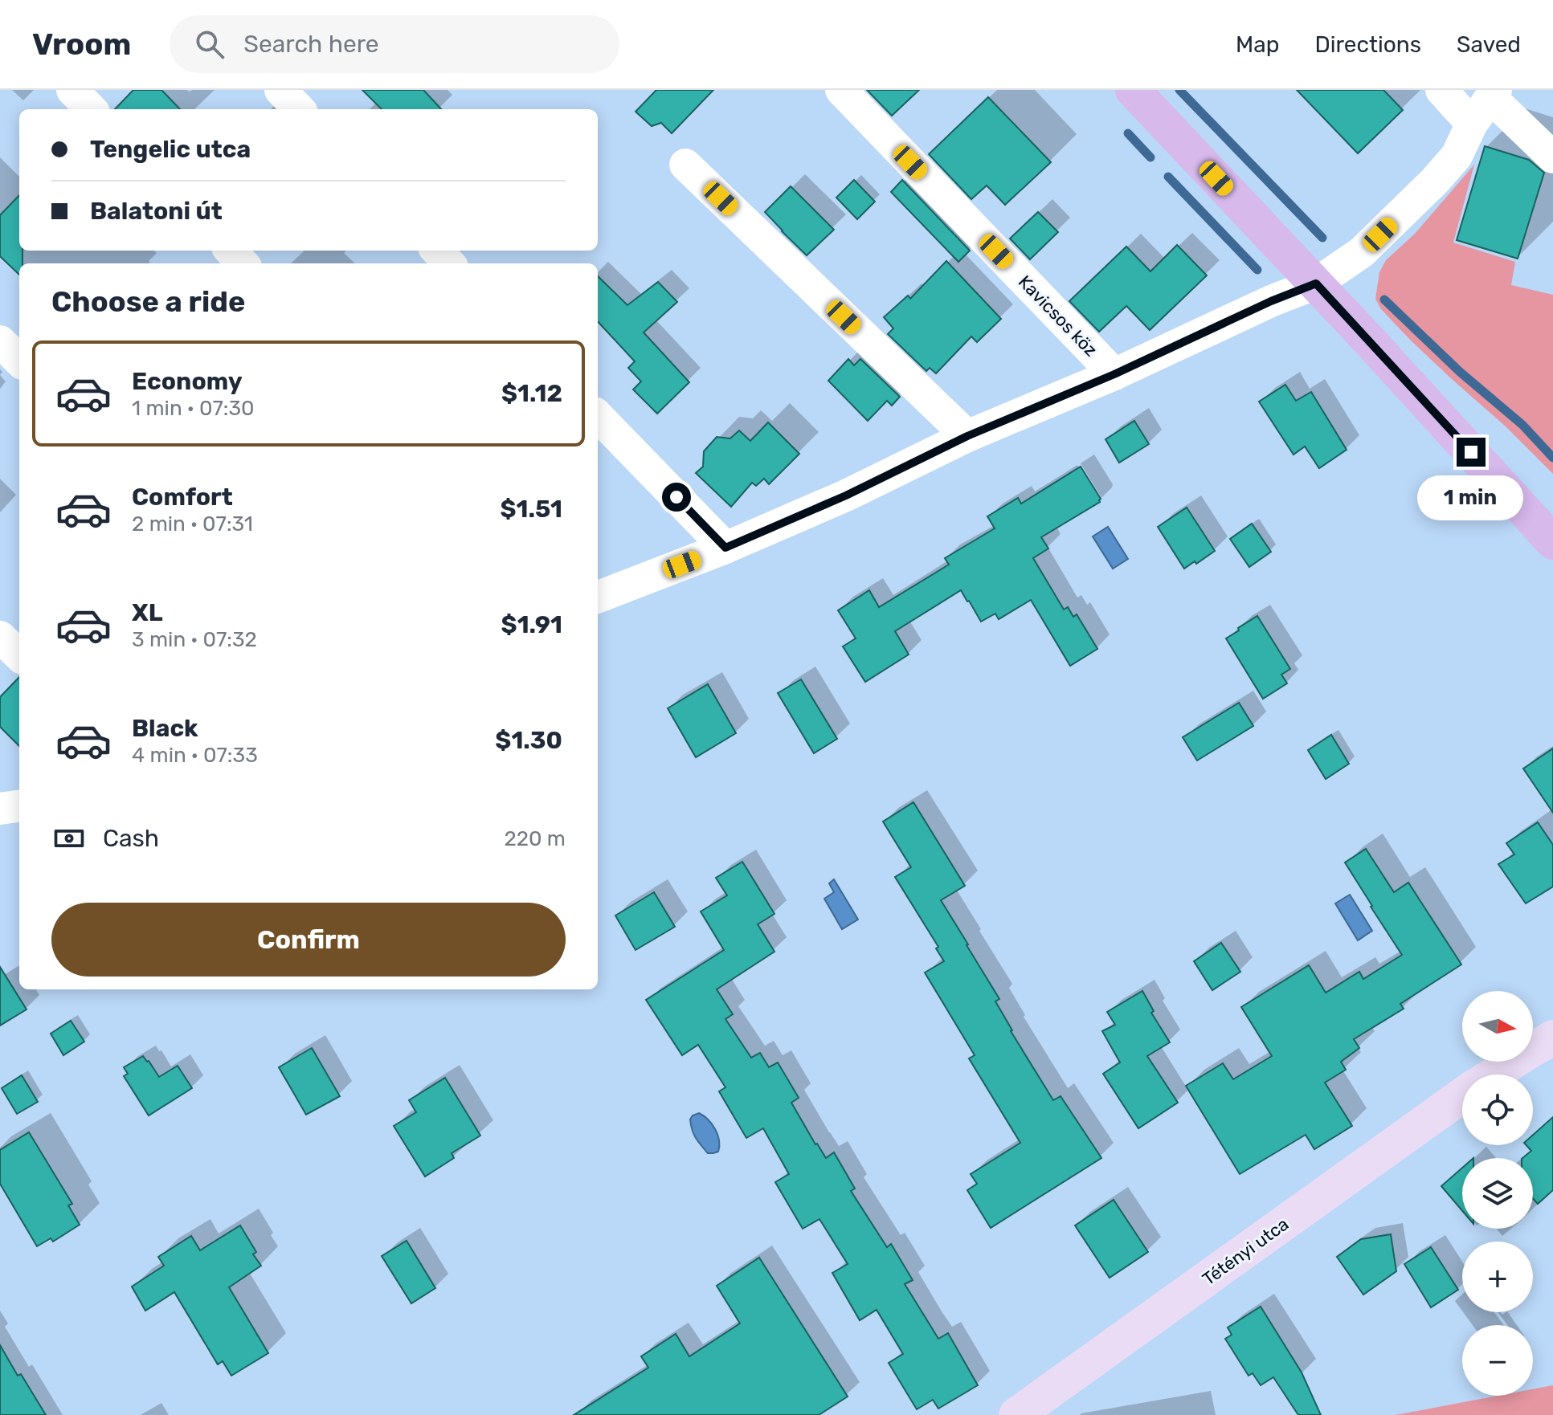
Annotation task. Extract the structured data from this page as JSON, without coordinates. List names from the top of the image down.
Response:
{
  "streets": {
    "street": ["Kavicsos köz", "Tétényi utca"]
  },
  "north": "right",
  "page": {
    "header": "Vroom",
    "search": "Search here",
    "nav": ["Map", "Directions", "Saved"],
    "banner": ["Tengelic utca", "Balatoni út"],
    "heading": "Choose a ride",
    "list": [
      {
        "name": "Economy",
        "note": "1 min · 07:30",
        "value": "$1.12"
      },
      {
        "name": "Comfort",
        "note": "2 min · 07:31",
        "value": "$1.51"
      },
      {
        "name": "XL",
        "note": "3 min · 07:32",
        "value": "$1.91"
      },
      {
        "name": "Black",
        "note": "4 min · 07:33",
        "value": "$1.30"
      }
    ],
    "bubble": "1 min",
    "pay": ["Cash", "220 m"],
    "buttons": "Confirm",
    "map_buttons": ["+", "−"]
  }
}
